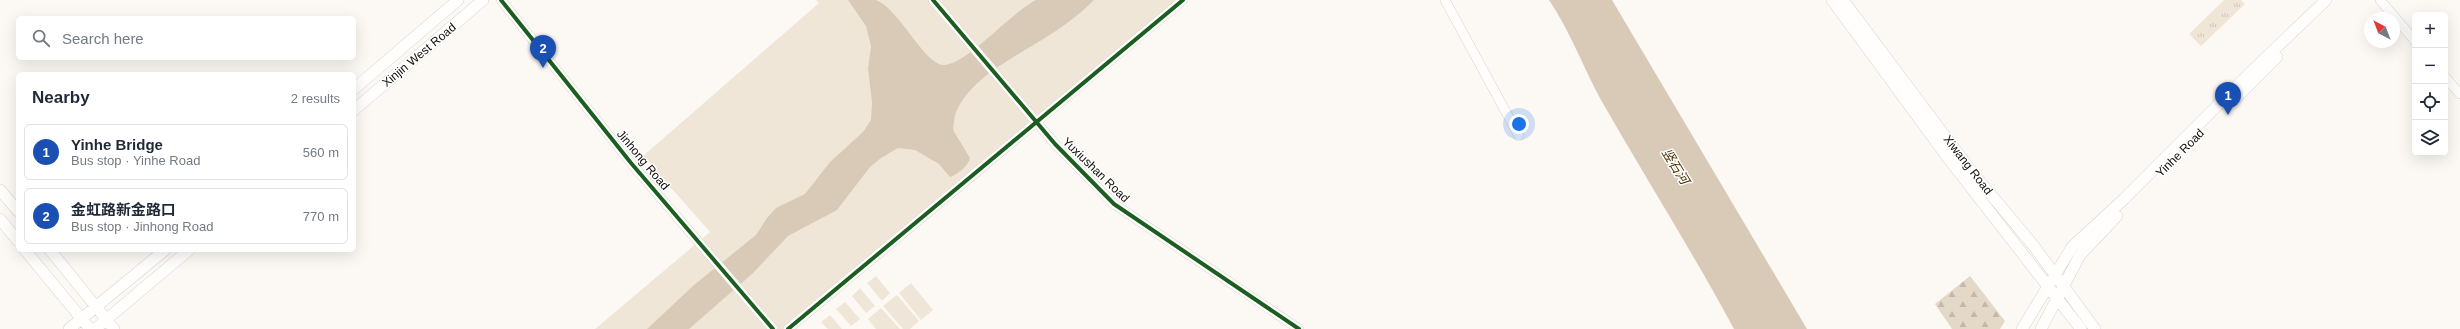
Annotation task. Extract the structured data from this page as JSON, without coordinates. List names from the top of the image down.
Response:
{
  "streets": {
    "main road": ["Xinjin West Road", "Yinhe Road", "Xiwang Road"],
    "street": ["Jinhong Road", "Yuxiushan Road"]
  },
  "crossings": [
    ["Yinhe Road", "Xiwang Road"]
  ],
  "water": ["竖石河"],
  "north": "top left",
  "page": {
    "map_buttons": ["+", "−"],
    "search": "Search here",
    "pins": ["2", "1"],
    "heading": ["Nearby", "2 results"],
    "list": [
      {
        "mark": "1",
        "name": "Yinhe Bridge",
        "note": "Bus stop · Yinhe Road",
        "value": "560 m"
      },
      {
        "mark": "2",
        "name": "金虹路新金路口",
        "note": "Bus stop · Jinhong Road",
        "value": "770 m"
      }
    ]
  }
}
